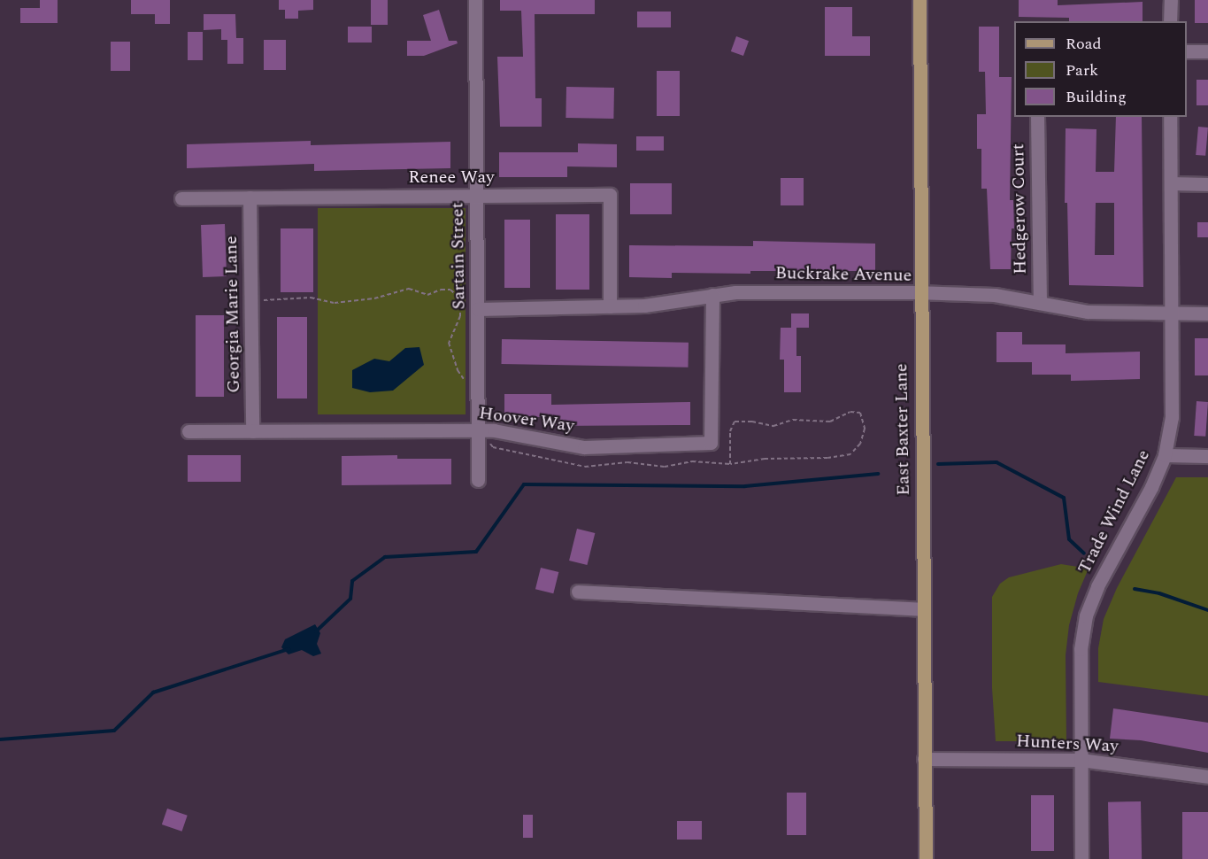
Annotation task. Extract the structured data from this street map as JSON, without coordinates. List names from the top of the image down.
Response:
{
  "streets": {
    "main road": ["East Baxter Lane"],
    "street": [
      "Renee Way",
      "Hedgerow Court",
      "Sartain Street",
      "Buckrake Avenue",
      "Georgia Marie Lane",
      "Hoover Way",
      "Trade Wind Lane",
      "Hunters Way"
    ]
  },
  "crossings": [
    ["Renee Way", "Sartain Street"],
    ["Renee Way", "Buckrake Avenue"],
    ["Renee Way", "Georgia Marie Lane"],
    ["Hedgerow Court", "Buckrake Avenue"],
    ["Sartain Street", "Buckrake Avenue"],
    ["Sartain Street", "Hoover Way"],
    ["Buckrake Avenue", "Hoover Way"],
    ["Buckrake Avenue", "East Baxter Lane"],
    ["Buckrake Avenue", "Trade Wind Lane"],
    ["Georgia Marie Lane", "Hoover Way"],
    ["East Baxter Lane", "Hunters Way"],
    ["Trade Wind Lane", "Hunters Way"]
  ],
  "legend": ["Road", "Park", "Building"]
}
